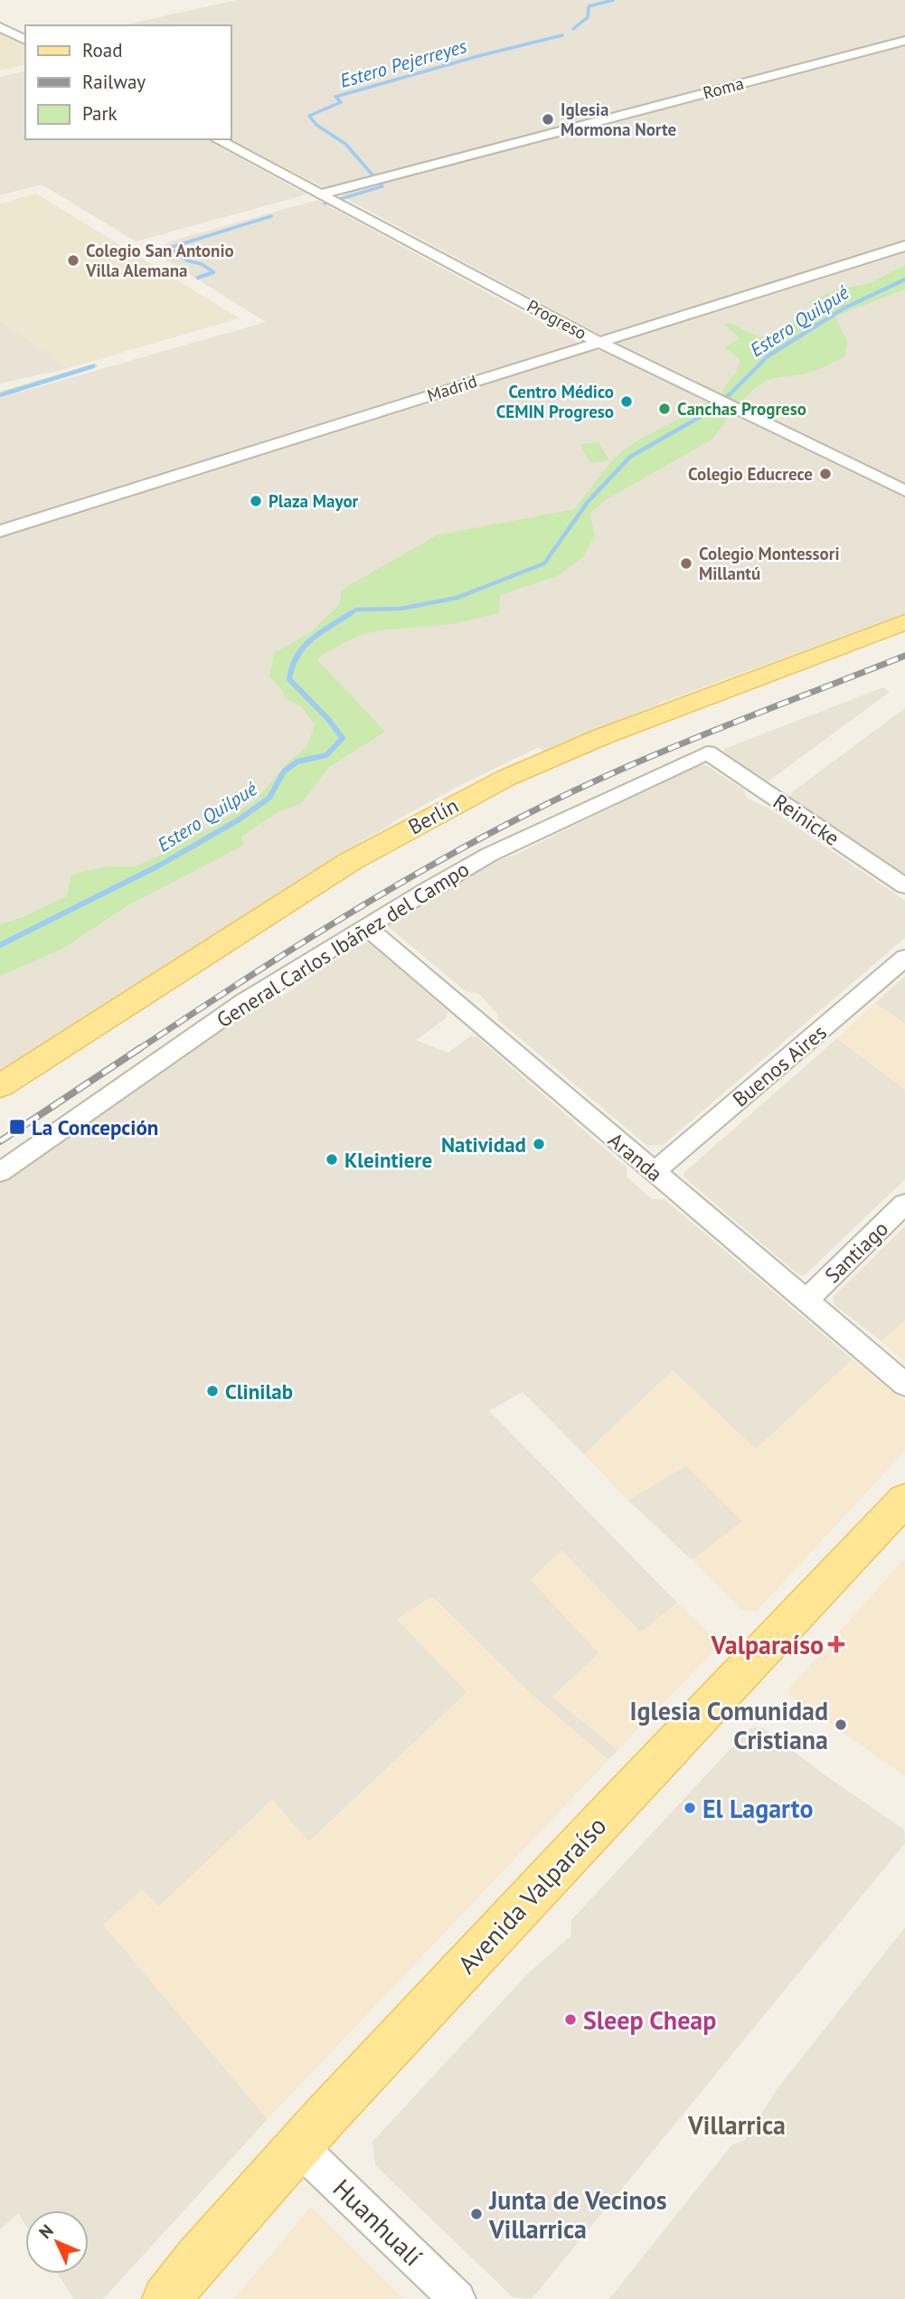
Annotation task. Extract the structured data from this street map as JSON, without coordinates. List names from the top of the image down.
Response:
{
  "streets": {
    "main road": ["Berlín", "Avenida Valparaíso"],
    "street": [
      "Roma",
      "Progreso",
      "Madrid",
      "Reinicke",
      "General Carlos Ibáñez del Campo",
      "Buenos Aires",
      "Aranda",
      "Santiago",
      "Huanhualí"
    ]
  },
  "crossings": [
    ["Roma", "Progreso"],
    ["Progreso", "Madrid"],
    ["Reinicke", "General Carlos Ibáñez del Campo"],
    ["General Carlos Ibáñez del Campo", "Aranda"],
    ["Buenos Aires", "Aranda"],
    ["Aranda", "Santiago"],
    ["Avenida Valparaíso", "Huanhualí"]
  ],
  "districts": ["Villarrica"],
  "water": ["Estero Pejerreyes", "Estero Quilpué"],
  "places": {
    "other": [
      "Iglesia Mormona Norte",
      "Colegio San Antonio Villa Alemana",
      "Centro Médico CEMIN Progreso",
      "Canchas Progreso",
      "Colegio Educrece",
      "Plaza Mayor",
      "Colegio Montessori Millantú",
      "Natividad",
      "Kleintiere",
      "Clinilab",
      "Iglesia Comunidad Cristiana",
      "El Lagarto",
      "Sleep Cheap",
      "Junta de Vecinos Villarrica"
    ],
    "transit": ["La Concepción"],
    "health": ["Valparaíso"]
  },
  "legend": ["Road", "Railway", "Park"],
  "north": "top left"
}
